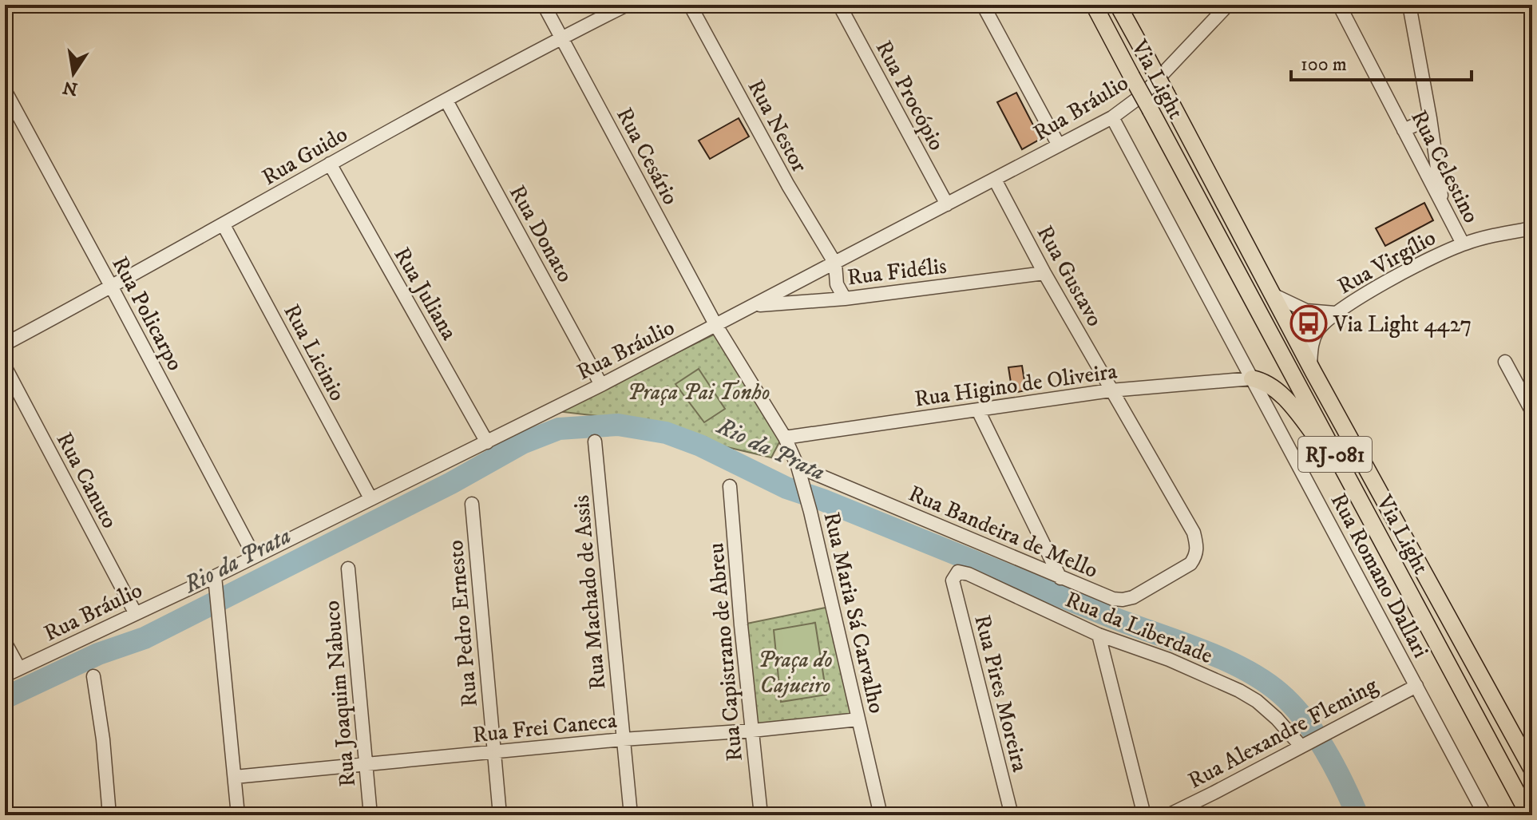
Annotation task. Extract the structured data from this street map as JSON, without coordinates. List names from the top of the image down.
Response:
{
  "streets": {
    "main road": ["Via Light", "RJ-081"],
    "street": [
      "Rua Procópio",
      "Rua Bráulio",
      "Rua Nestor",
      "Rua Guido",
      "Rua Cesário",
      "Rua Celestino",
      "Rua Donato",
      "Rua Virgílio",
      "Rua Fidélis",
      "Rua Gustavo",
      "Rua Juliana",
      "Rua Policarpo",
      "Rua Licinio",
      "Rua Higino de Oliveira",
      "Rua Canuto",
      "Rua Bandeira de Mello",
      "Rua Romano Dallari",
      "Rua Machado de Assis",
      "Rua Maria Sá Carvalho",
      "Rua Pedro Ernesto",
      "Rua da Liberdade",
      "Rua Capistrano de Abreu",
      "Rua Pires Moreira",
      "Rua Joaquim Nabuco",
      "Rua Frei Caneca",
      "Rua Alexandre Fleming"
    ]
  },
  "crossings": [
    ["Via Light", "Rua Virgílio"],
    ["Rua Procópio", "Rua Bráulio"],
    ["Rua Bráulio", "Rua Nestor"],
    ["Rua Bráulio", "Rua Cesário"],
    ["Rua Bráulio", "Rua Donato"],
    ["Rua Bráulio", "Rua Fidélis"],
    ["Rua Bráulio", "Rua Gustavo"],
    ["Rua Bráulio", "Rua Juliana"],
    ["Rua Bráulio", "Rua Policarpo"],
    ["Rua Bráulio", "Rua Licinio"],
    ["Rua Bráulio", "Rua Canuto"],
    ["Rua Bráulio", "Rua Romano Dallari"],
    ["Rua Bráulio", "Rua Maria Sá Carvalho"],
    ["Rua Nestor", "Rua Fidélis"],
    ["Rua Guido", "Rua Cesário"],
    ["Rua Guido", "Rua Donato"],
    ["Rua Guido", "Rua Juliana"],
    ["Rua Guido", "Rua Policarpo"],
    ["Rua Guido", "Rua Licinio"],
    ["Rua Cesário", "Rua Maria Sá Carvalho"],
    ["Rua Celestino", "Rua Virgílio"],
    ["Rua Fidélis", "Rua Gustavo"],
    ["Rua Gustavo", "Rua Higino de Oliveira"],
    ["Rua Gustavo", "Rua Bandeira de Mello"],
    ["Rua Higino de Oliveira", "Rua Romano Dallari"],
    ["Rua Higino de Oliveira", "Rua Maria Sá Carvalho"],
    ["Rua Bandeira de Mello", "Rua Maria Sá Carvalho"],
    ["Rua Romano Dallari", "Rua Alexandre Fleming"],
    ["Rua Machado de Assis", "Rua Frei Caneca"],
    ["Rua Maria Sá Carvalho", "Rua Frei Caneca"],
    ["Rua Pedro Ernesto", "Rua Frei Caneca"],
    ["Rua da Liberdade", "Rua Pires Moreira"],
    ["Rua da Liberdade", "Rua Alexandre Fleming"],
    ["Rua Capistrano de Abreu", "Rua Frei Caneca"],
    ["Rua Joaquim Nabuco", "Rua Frei Caneca"]
  ],
  "water": ["Rio da Prata"],
  "parks": ["Praça Pai Tonho", "Praça do Cajueiro"],
  "places": {
    "bus stop": ["Via Light 4427"]
  },
  "scale_bar": "100 m",
  "north": "bottom"
}
